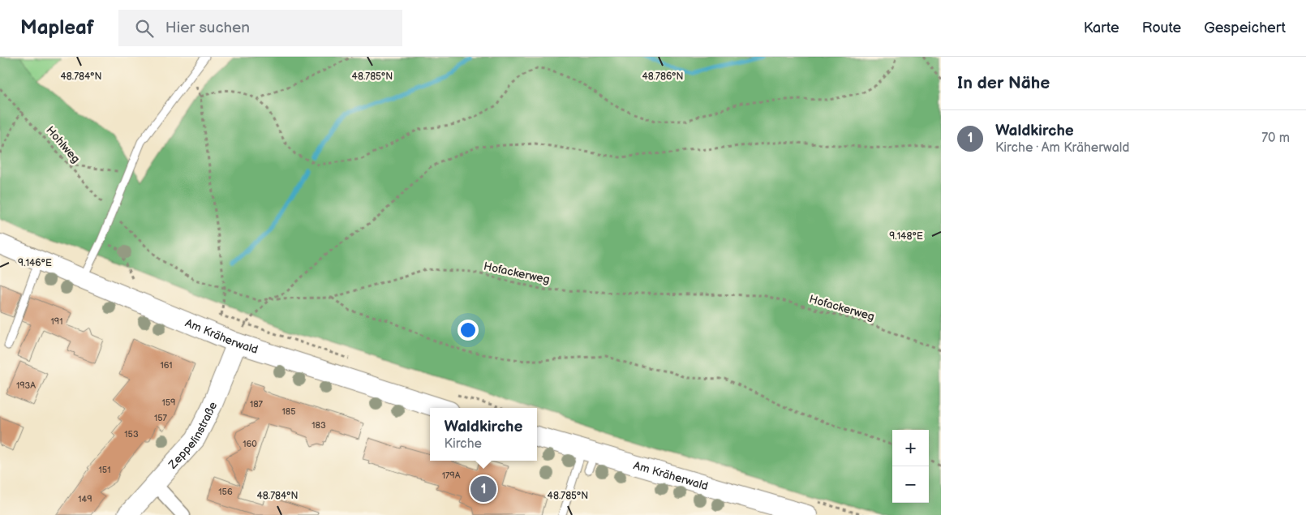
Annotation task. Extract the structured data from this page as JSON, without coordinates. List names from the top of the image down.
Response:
{
  "streets": {
    "main road": ["Am Kräherwald", "Zeppelinstraße"],
    "path": ["Hohlweg", "Hofackerweg"]
  },
  "crossings": [
    ["Hohlweg", "Hofackerweg"],
    ["Am Kräherwald", "Zeppelinstraße"]
  ],
  "house_numbers": [
    "191",
    "161",
    "193A",
    "159",
    "187",
    "185",
    "157",
    "183",
    "153",
    "160",
    "151",
    "179A",
    "156",
    "149"
  ],
  "page": {
    "header": "Mapleaf",
    "search": "Hier suchen",
    "nav": ["Karte", "Route", "Gespeichert"],
    "heading": "In der Nähe",
    "list": [
      {
        "mark": "1",
        "name": "Waldkirche",
        "note": "Kirche · Am Kräherwald",
        "value": "70 m"
      }
    ],
    "popup": ["Waldkirche", "Kirche"],
    "map_buttons": ["+", "−"],
    "pins": "1"
  },
  "coordinates": [
    "48.784°N",
    "48.785°N",
    "48.786°N",
    "9.148°E",
    "9.146°E"
  ]
}
